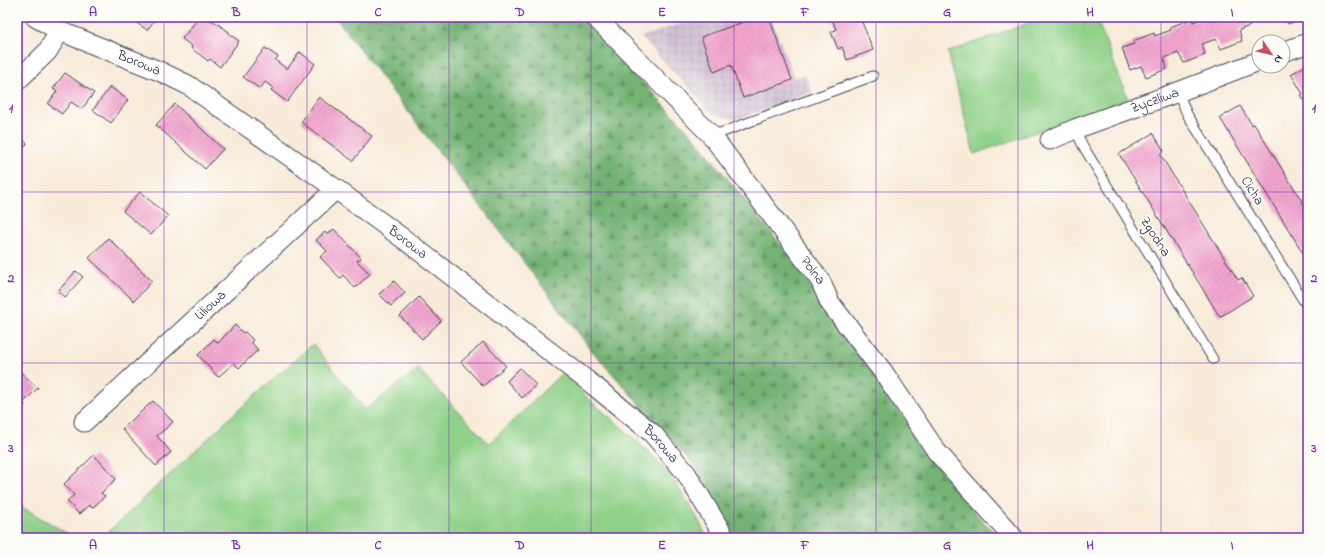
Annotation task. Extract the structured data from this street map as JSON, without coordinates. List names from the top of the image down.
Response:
{
  "streets": {
    "street": [
      "Borowa",
      "Życzliwa",
      "Polna",
      "Liliowa"
    ],
    "lane": ["Cicha", "Zgodna"]
  },
  "crossings": [
    ["Borowa", "Liliowa"],
    ["Życzliwa", "Cicha"],
    ["Życzliwa", "Zgodna"]
  ],
  "north": "bottom right",
  "grid": {
    "columns": [
      "A",
      "B",
      "C",
      "D",
      "E",
      "F",
      "G",
      "H",
      "I"
    ],
    "rows": ["1", "2", "3"]
  }
}
